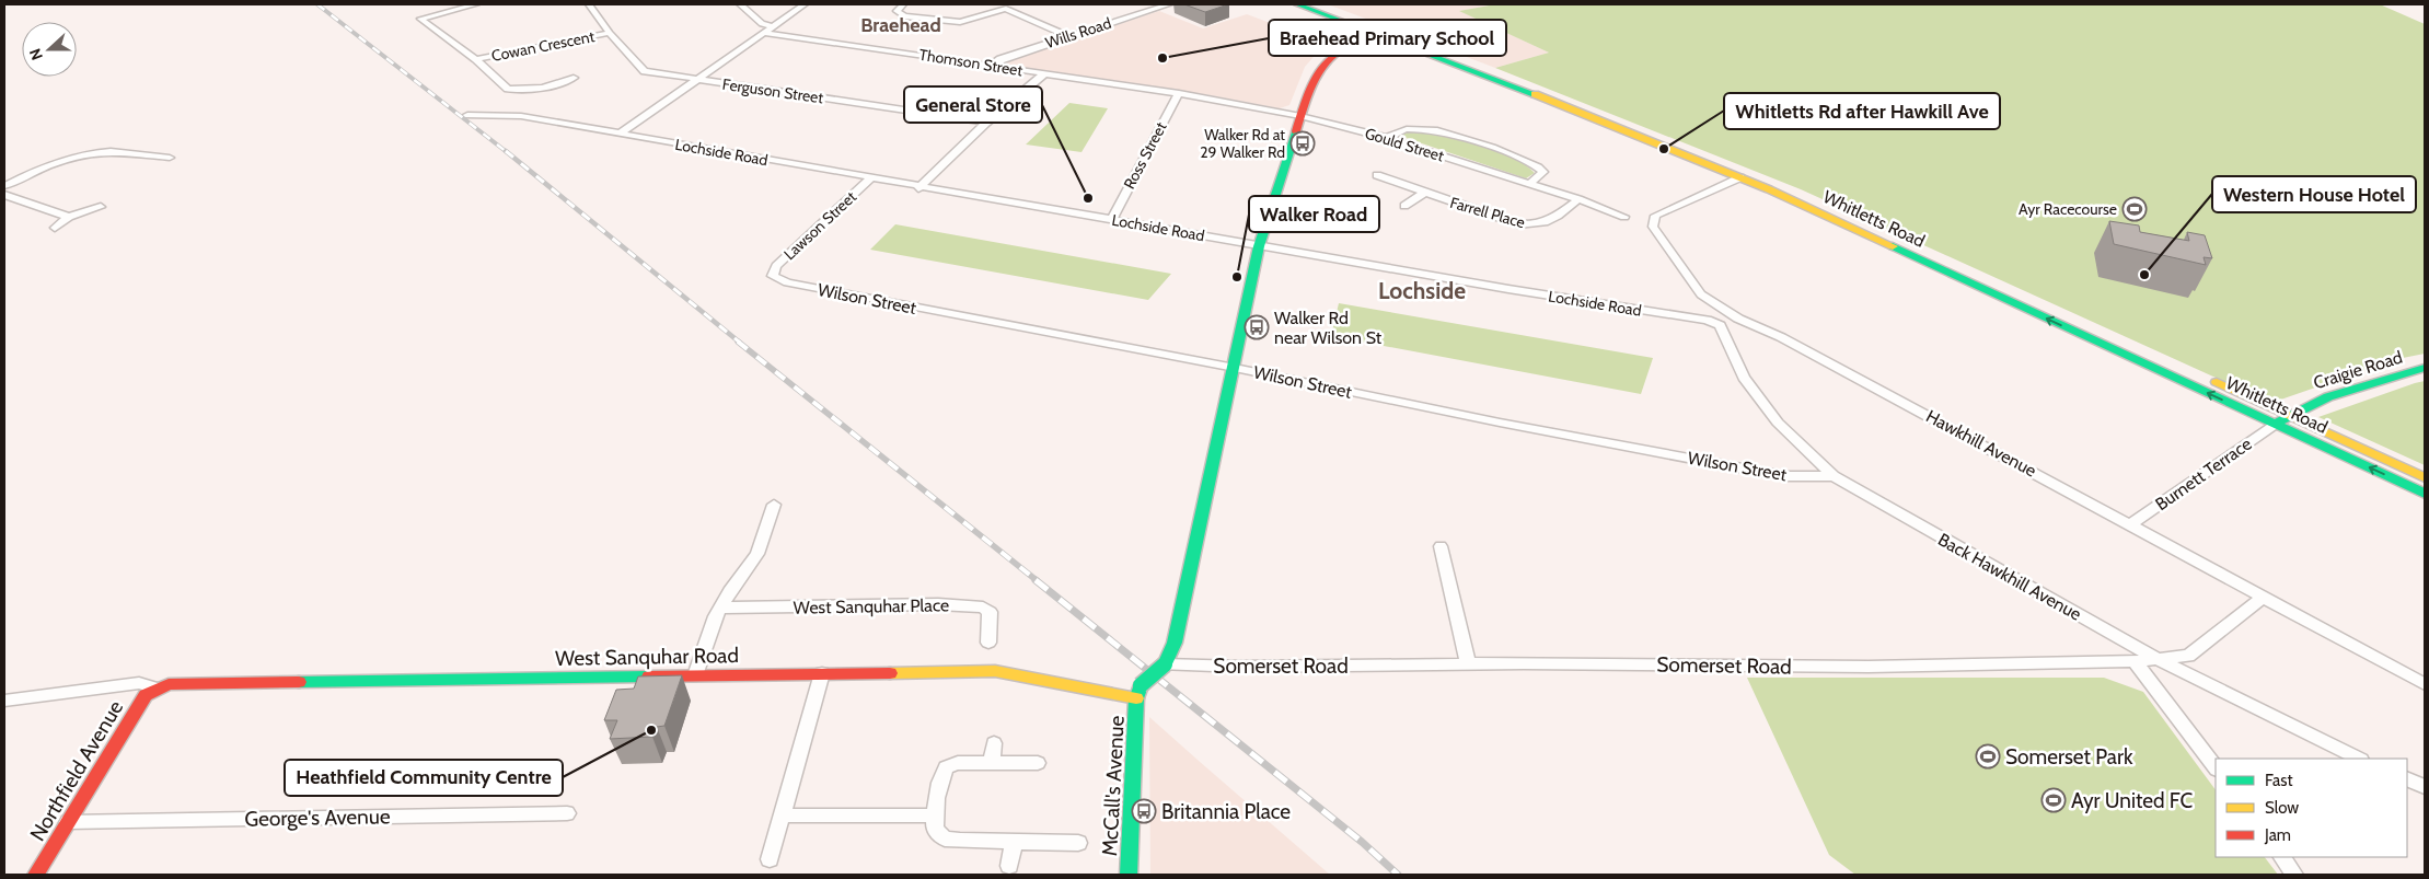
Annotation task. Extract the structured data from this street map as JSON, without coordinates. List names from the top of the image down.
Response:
{
  "streets": {
    "main road": [
      "Whitletts Road",
      "Craigie Road",
      "West Sanquhar Road",
      "Northfield Avenue",
      "McCall's Avenue"
    ],
    "street": [
      "Wills Road",
      "Cowan Crescent",
      "Thomson Street",
      "Ferguson Street",
      "Gould Street",
      "Lochside Road",
      "Ross Street",
      "Farrell Place",
      "Lawson Street",
      "Wilson Street",
      "Hawkhill Avenue",
      "Burnett Terrace",
      "Back Hawkhill Avenue",
      "West Sanquhar Place",
      "Somerset Road",
      "George's Avenue"
    ]
  },
  "crossings": [
    ["Wills Road", "Thomson Street"],
    ["Cowan Crescent", "Ferguson Street"],
    ["Thomson Street", "Gould Street"],
    ["Thomson Street", "Ross Street"],
    ["Gould Street", "Ross Street"],
    ["Gould Street", "Farrell Place"],
    ["Lochside Road", "Ross Street"],
    ["Lochside Road", "Lawson Street"],
    ["Lochside Road", "Back Hawkhill Avenue"],
    ["Whitletts Road", "Craigie Road"],
    ["Whitletts Road", "Hawkhill Avenue"],
    ["Whitletts Road", "Burnett Terrace"],
    ["Lawson Street", "Wilson Street"],
    ["Wilson Street", "Back Hawkhill Avenue"],
    ["Craigie Road", "Burnett Terrace"],
    ["Hawkhill Avenue", "Burnett Terrace"],
    ["Hawkhill Avenue", "Somerset Road"],
    ["Back Hawkhill Avenue", "Somerset Road"],
    ["West Sanquhar Road", "Northfield Avenue"],
    ["West Sanquhar Road", "McCall's Avenue"],
    ["Somerset Road", "McCall's Avenue"],
    ["Northfield Avenue", "George's Avenue"]
  ],
  "districts": ["Braehead", "Lochside"],
  "places": {
    "other": [
      "Braehead Primary School",
      "Whitletts Rd after Hawkill Ave",
      "General Store",
      "Western House Hotel",
      "Walker Road",
      "Heathfield Community Centre"
    ],
    "bus stop": ["Walker Rd at 29 Walker Rd", "Walker Rd near Wilson St", "Britannia Place"],
    "sports": ["Ayr Racecourse", "Somerset Park", "Ayr United FC"]
  },
  "legend": ["Fast", "Slow", "Jam"],
  "north": "left"
}
